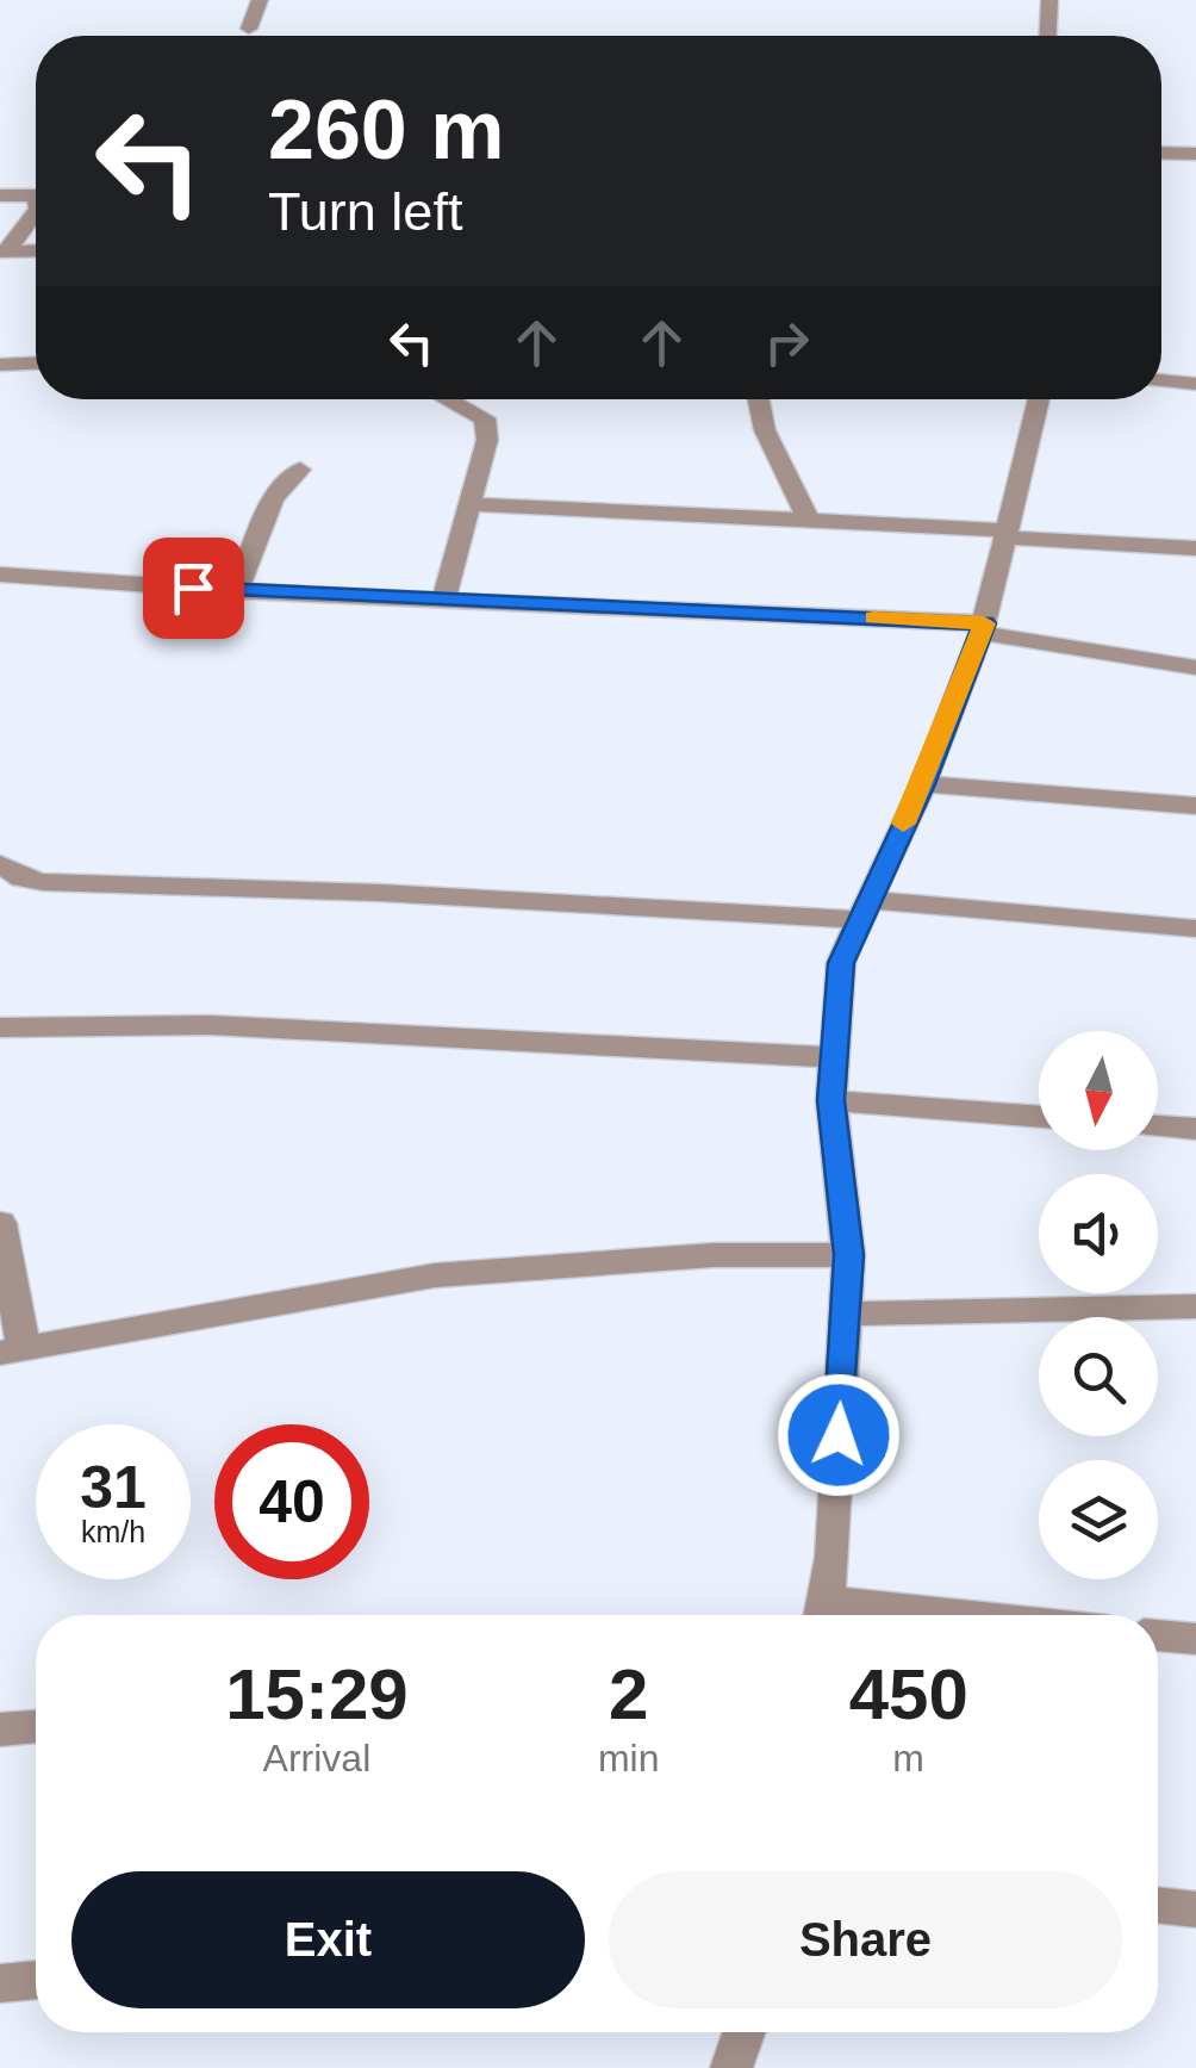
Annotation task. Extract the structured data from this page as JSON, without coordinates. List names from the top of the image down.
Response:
{
  "north": "bottom",
  "page": {
    "turn": ["260 m", "Turn left"],
    "speed": "31 km/h",
    "limit": "40",
    "eta": [
      "15:29",
      "Arrival",
      "2",
      "min",
      "450",
      "m"
    ],
    "buttons": ["Exit", "Share"]
  }
}
